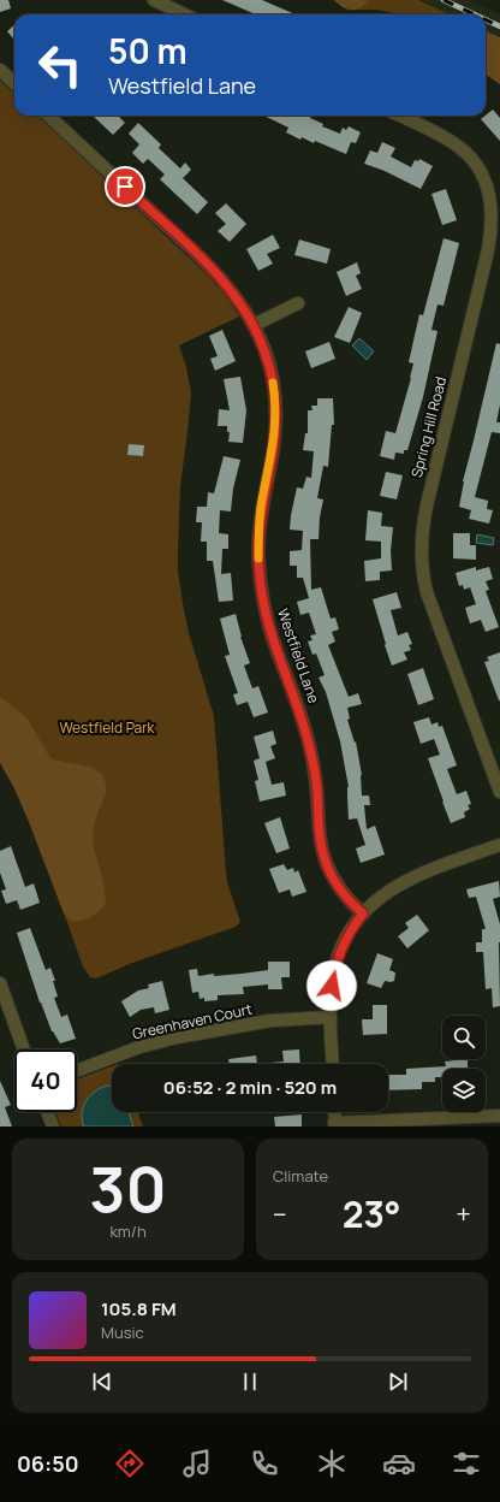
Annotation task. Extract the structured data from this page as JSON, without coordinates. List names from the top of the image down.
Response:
{
  "streets": {
    "street": ["Spring Hill Road", "Westfield Lane", "Greenhaven Court"]
  },
  "parks": ["Westfield Park"],
  "page": {
    "turn": ["50 m", "Westfield Lane"],
    "limit": "40",
    "trip": "06:52 · 2 min · 520 m",
    "tile": [
      ["30", "km/h"],
      "Climate"
    ],
    "heat": ["−", "23°", "+"],
    "song": ["105.8 FM", "Music"],
    "tabs": "06:50"
  }
}
